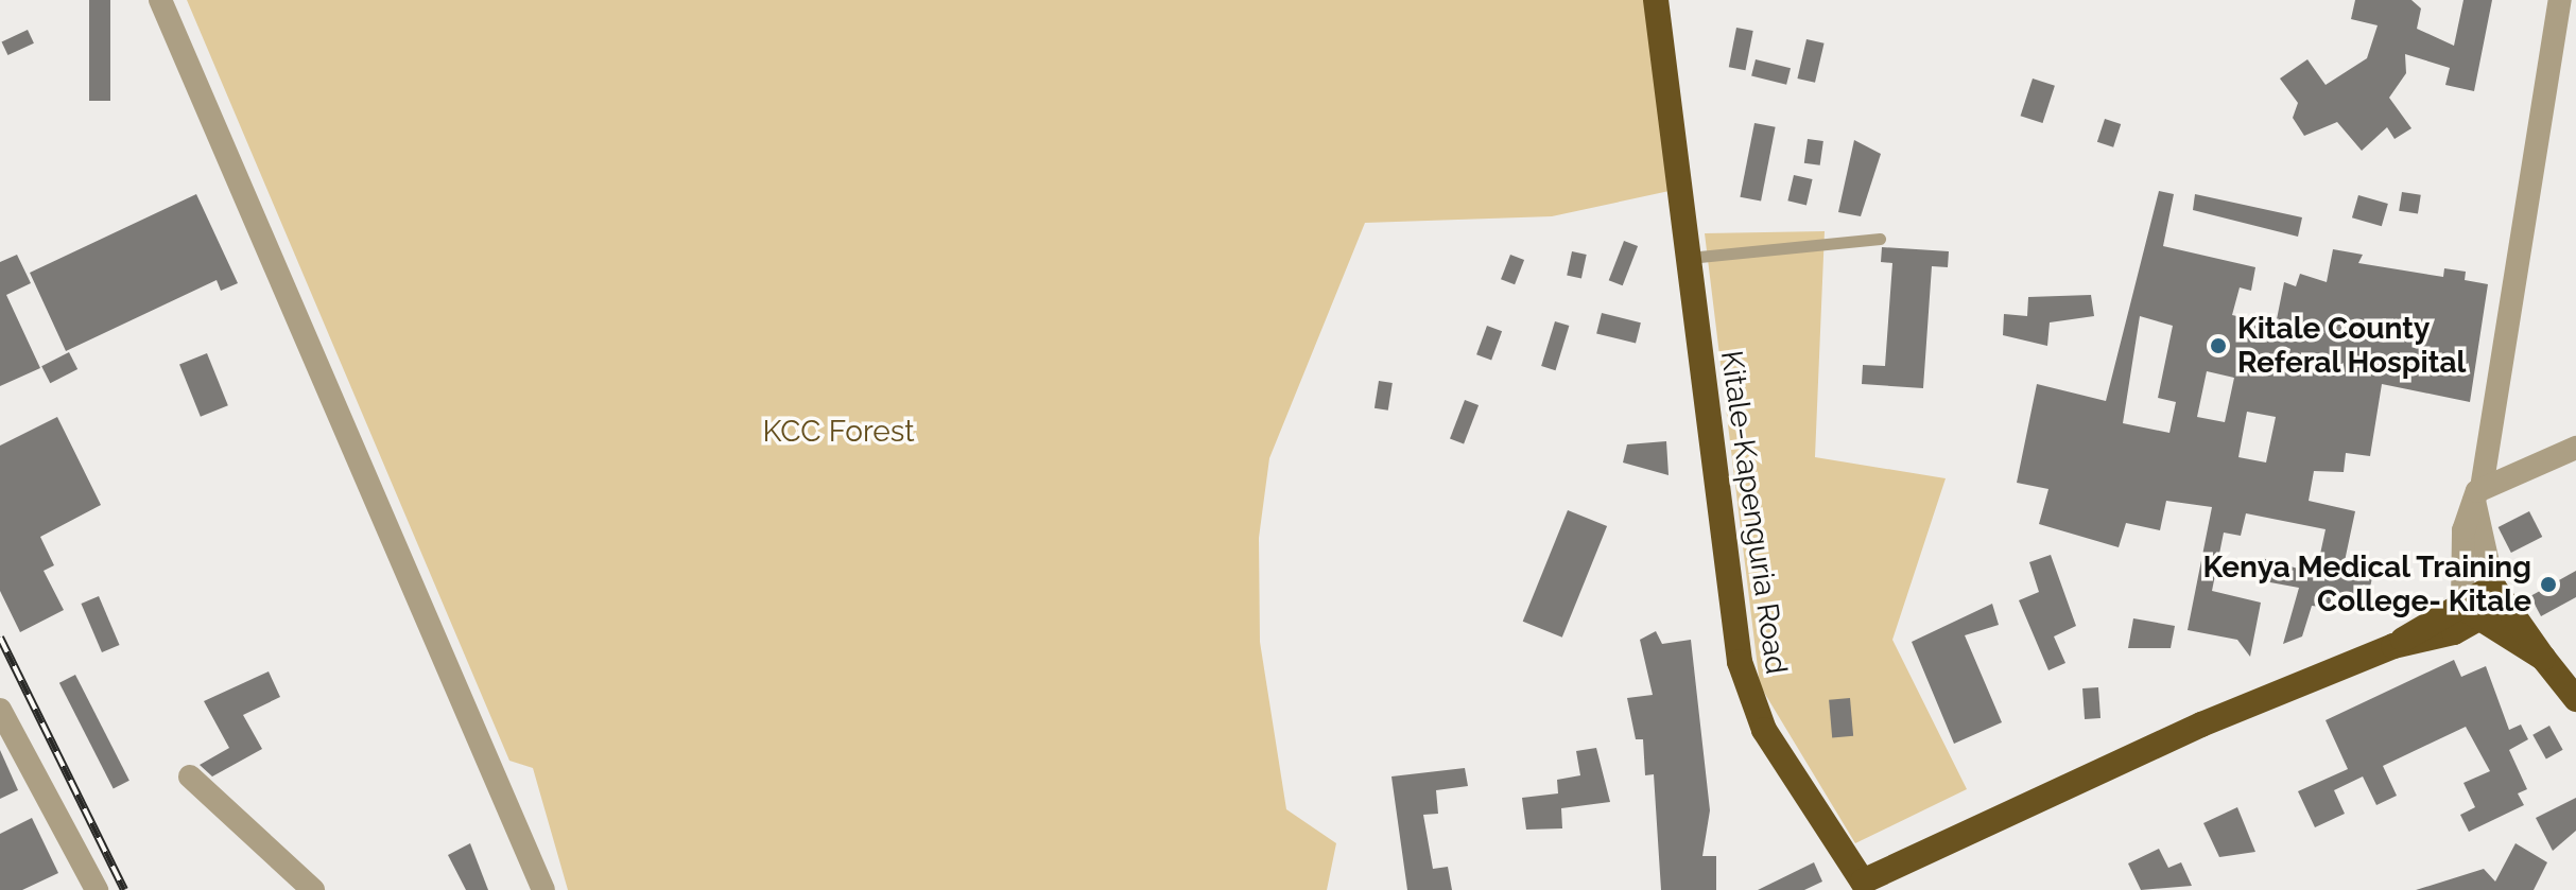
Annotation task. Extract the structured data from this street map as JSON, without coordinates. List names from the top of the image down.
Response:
{
  "streets": {
    "highway": ["Kitale-Kapenguria Road"]
  },
  "parks": ["KCC Forest"],
  "places": ["Kitale County Referal Hospital", "Kenya Medical Training College- Kitale"]
}
